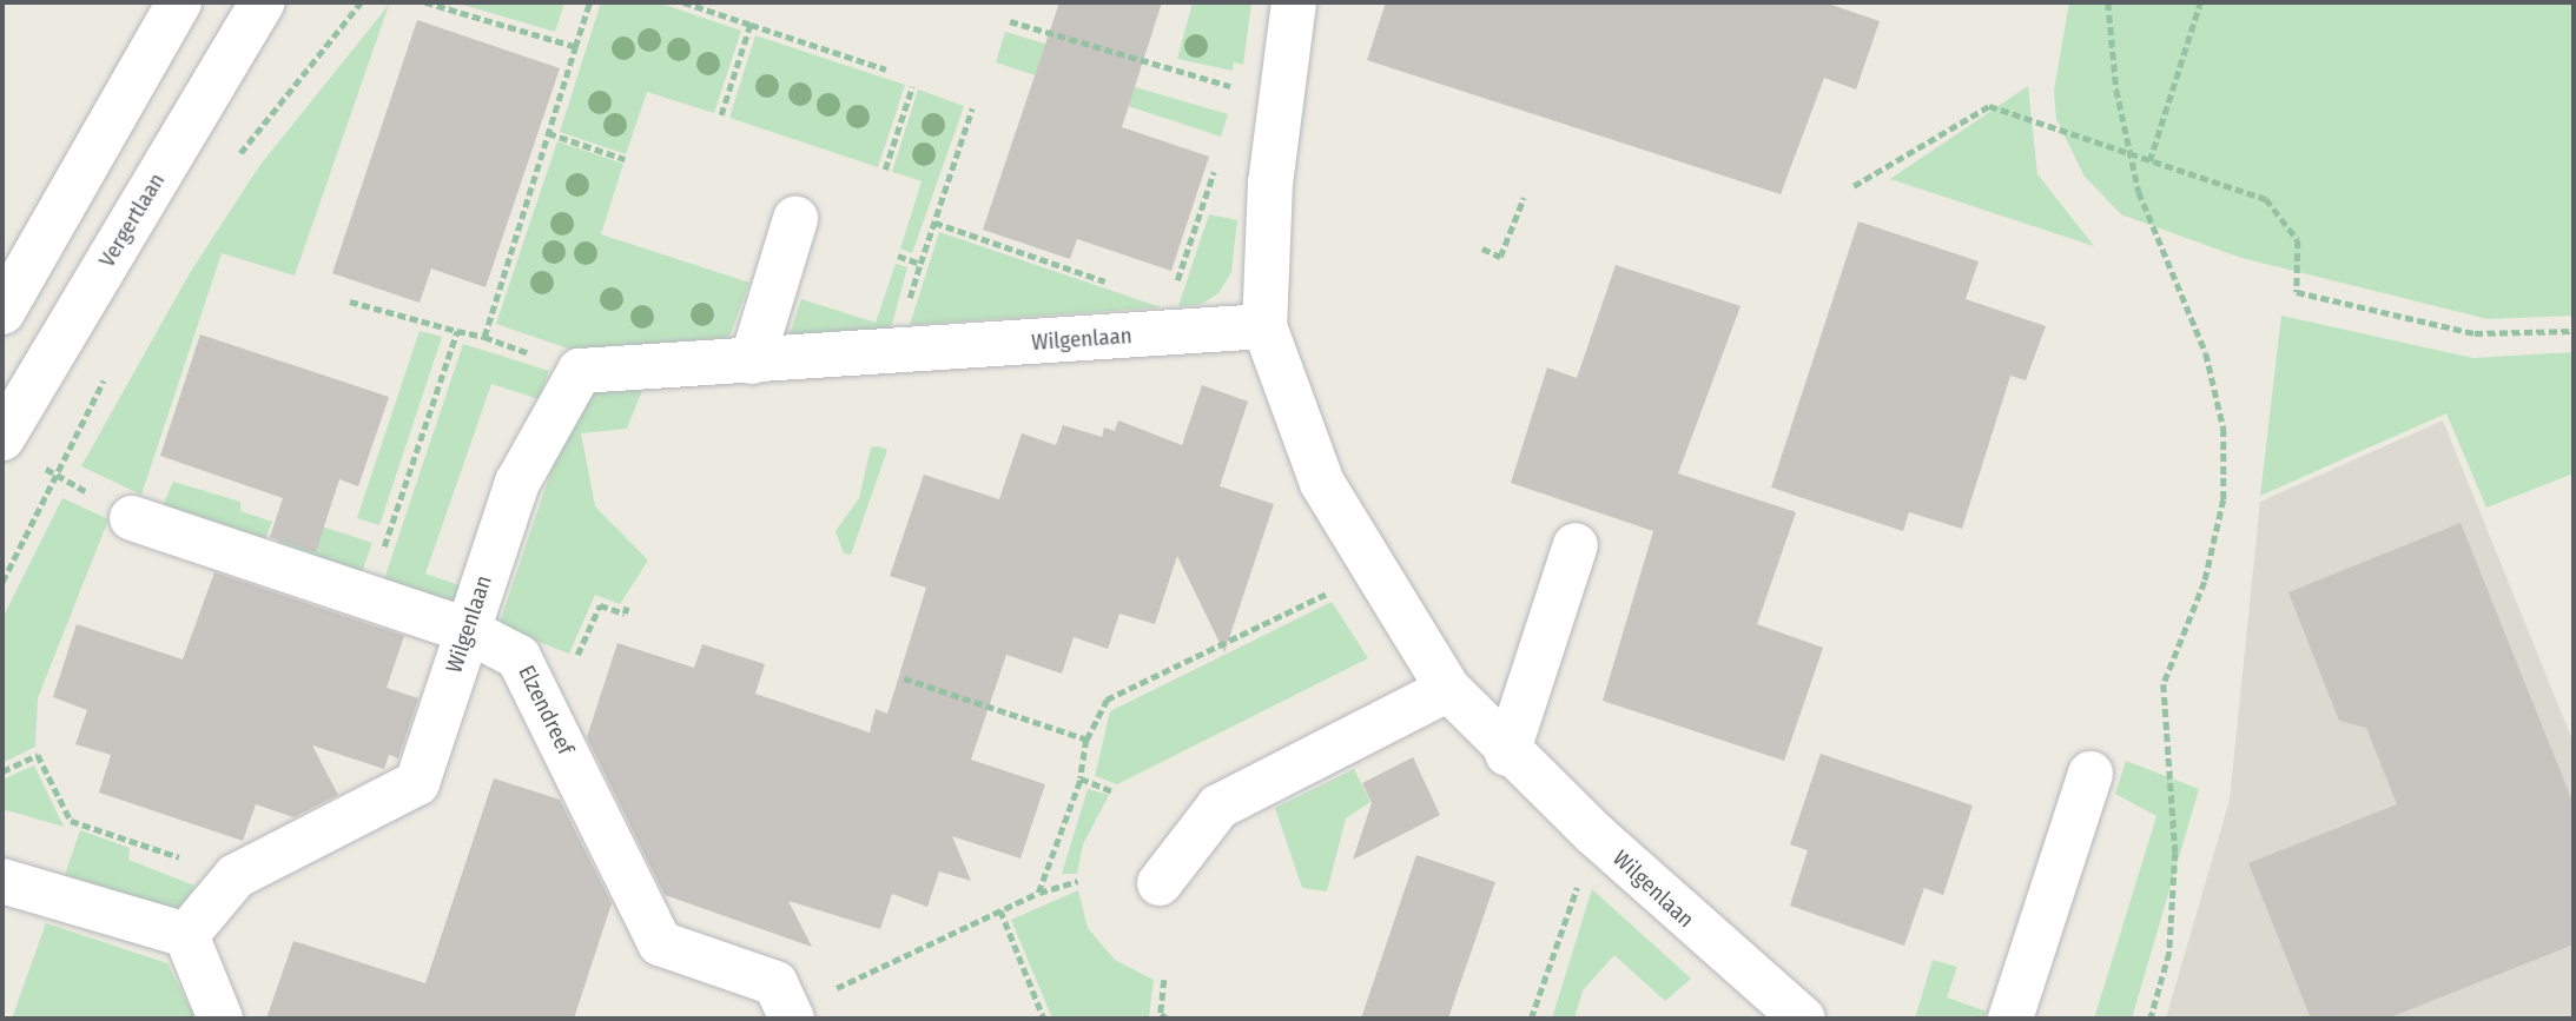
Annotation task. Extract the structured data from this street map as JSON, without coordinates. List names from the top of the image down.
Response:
{
  "streets": {
    "street": ["Vergertlaan", "Wilgenlaan", "Elzendreef"]
  },
  "crossings": [
    ["Wilgenlaan", "Elzendreef"]
  ]
}
